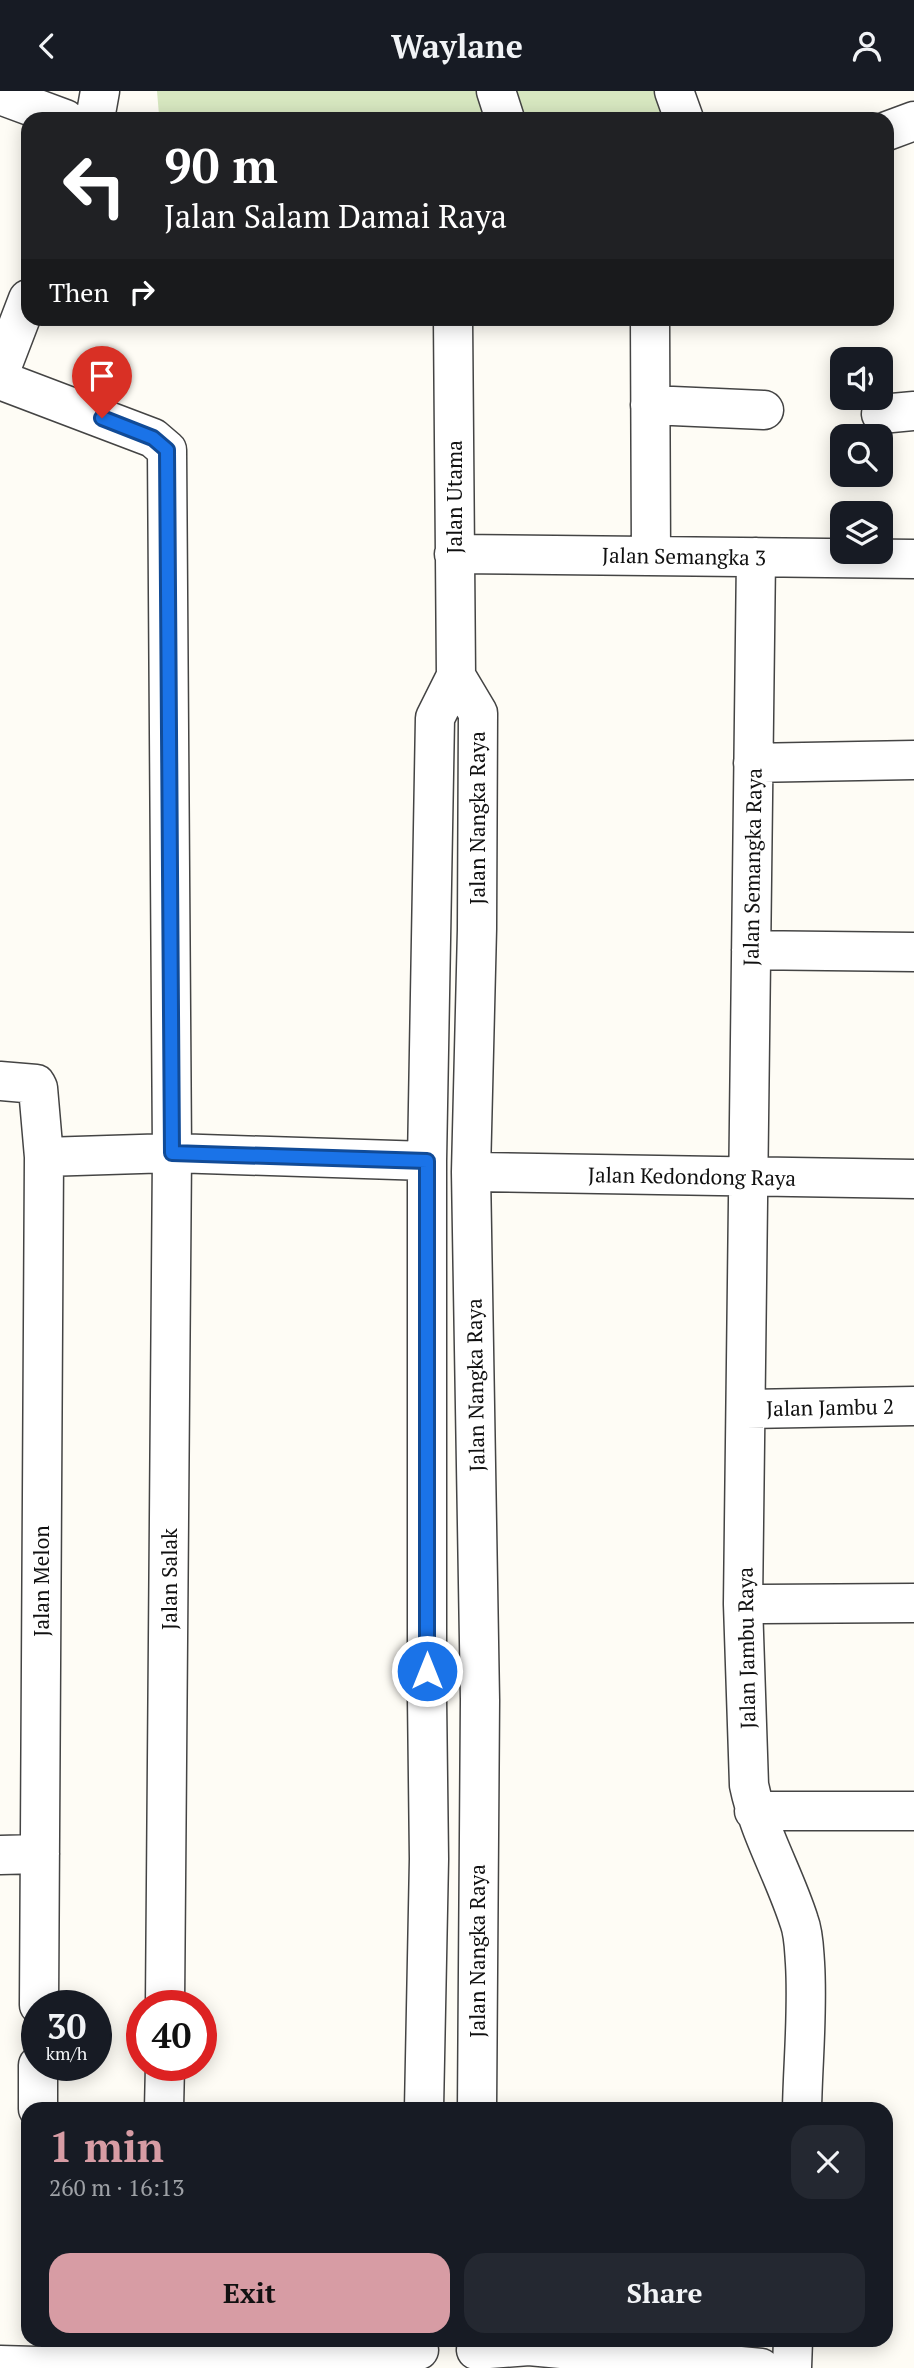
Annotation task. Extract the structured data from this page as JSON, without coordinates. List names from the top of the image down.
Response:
{
  "streets": {
    "street": [
      "Jalan Utama",
      "Jalan Semangka 3",
      "Jalan Nangka Raya",
      "Jalan Semangka Raya",
      "Jalan Kedondong Raya",
      "Jalan Jambu 2",
      "Jalan Salak",
      "Jalan Melon",
      "Jalan Jambu Raya"
    ]
  },
  "crossings": [
    ["Jalan Utama", "Jalan Semangka 3"],
    ["Jalan Utama", "Jalan Nangka Raya"],
    ["Jalan Semangka 3", "Jalan Semangka Raya"],
    ["Jalan Nangka Raya", "Jalan Kedondong Raya"],
    ["Jalan Semangka Raya", "Jalan Kedondong Raya"],
    ["Jalan Semangka Raya", "Jalan Jambu Raya"],
    ["Jalan Kedondong Raya", "Jalan Jambu Raya"],
    ["Jalan Jambu 2", "Jalan Jambu Raya"]
  ],
  "page": {
    "header": "Waylane",
    "turn": ["90 m", "Jalan Salam Damai Raya"],
    "then": "Then",
    "speed": "30 km/h",
    "limit": "40",
    "heading": ["1 min", "260 m · 16:13"],
    "buttons": ["Exit", "Share"]
  }
}
